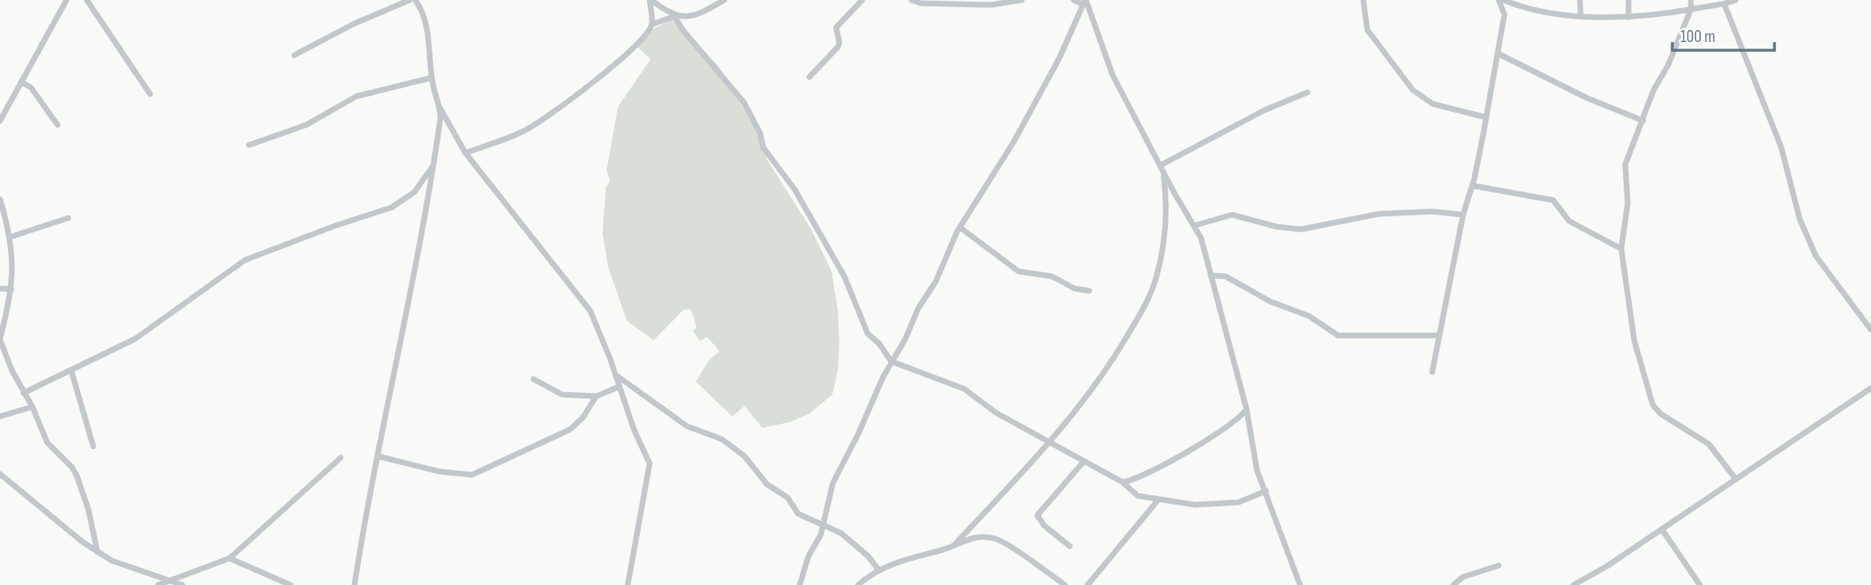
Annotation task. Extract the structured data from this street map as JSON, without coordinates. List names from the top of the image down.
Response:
{
  "scale_bar": "100 m"
}
